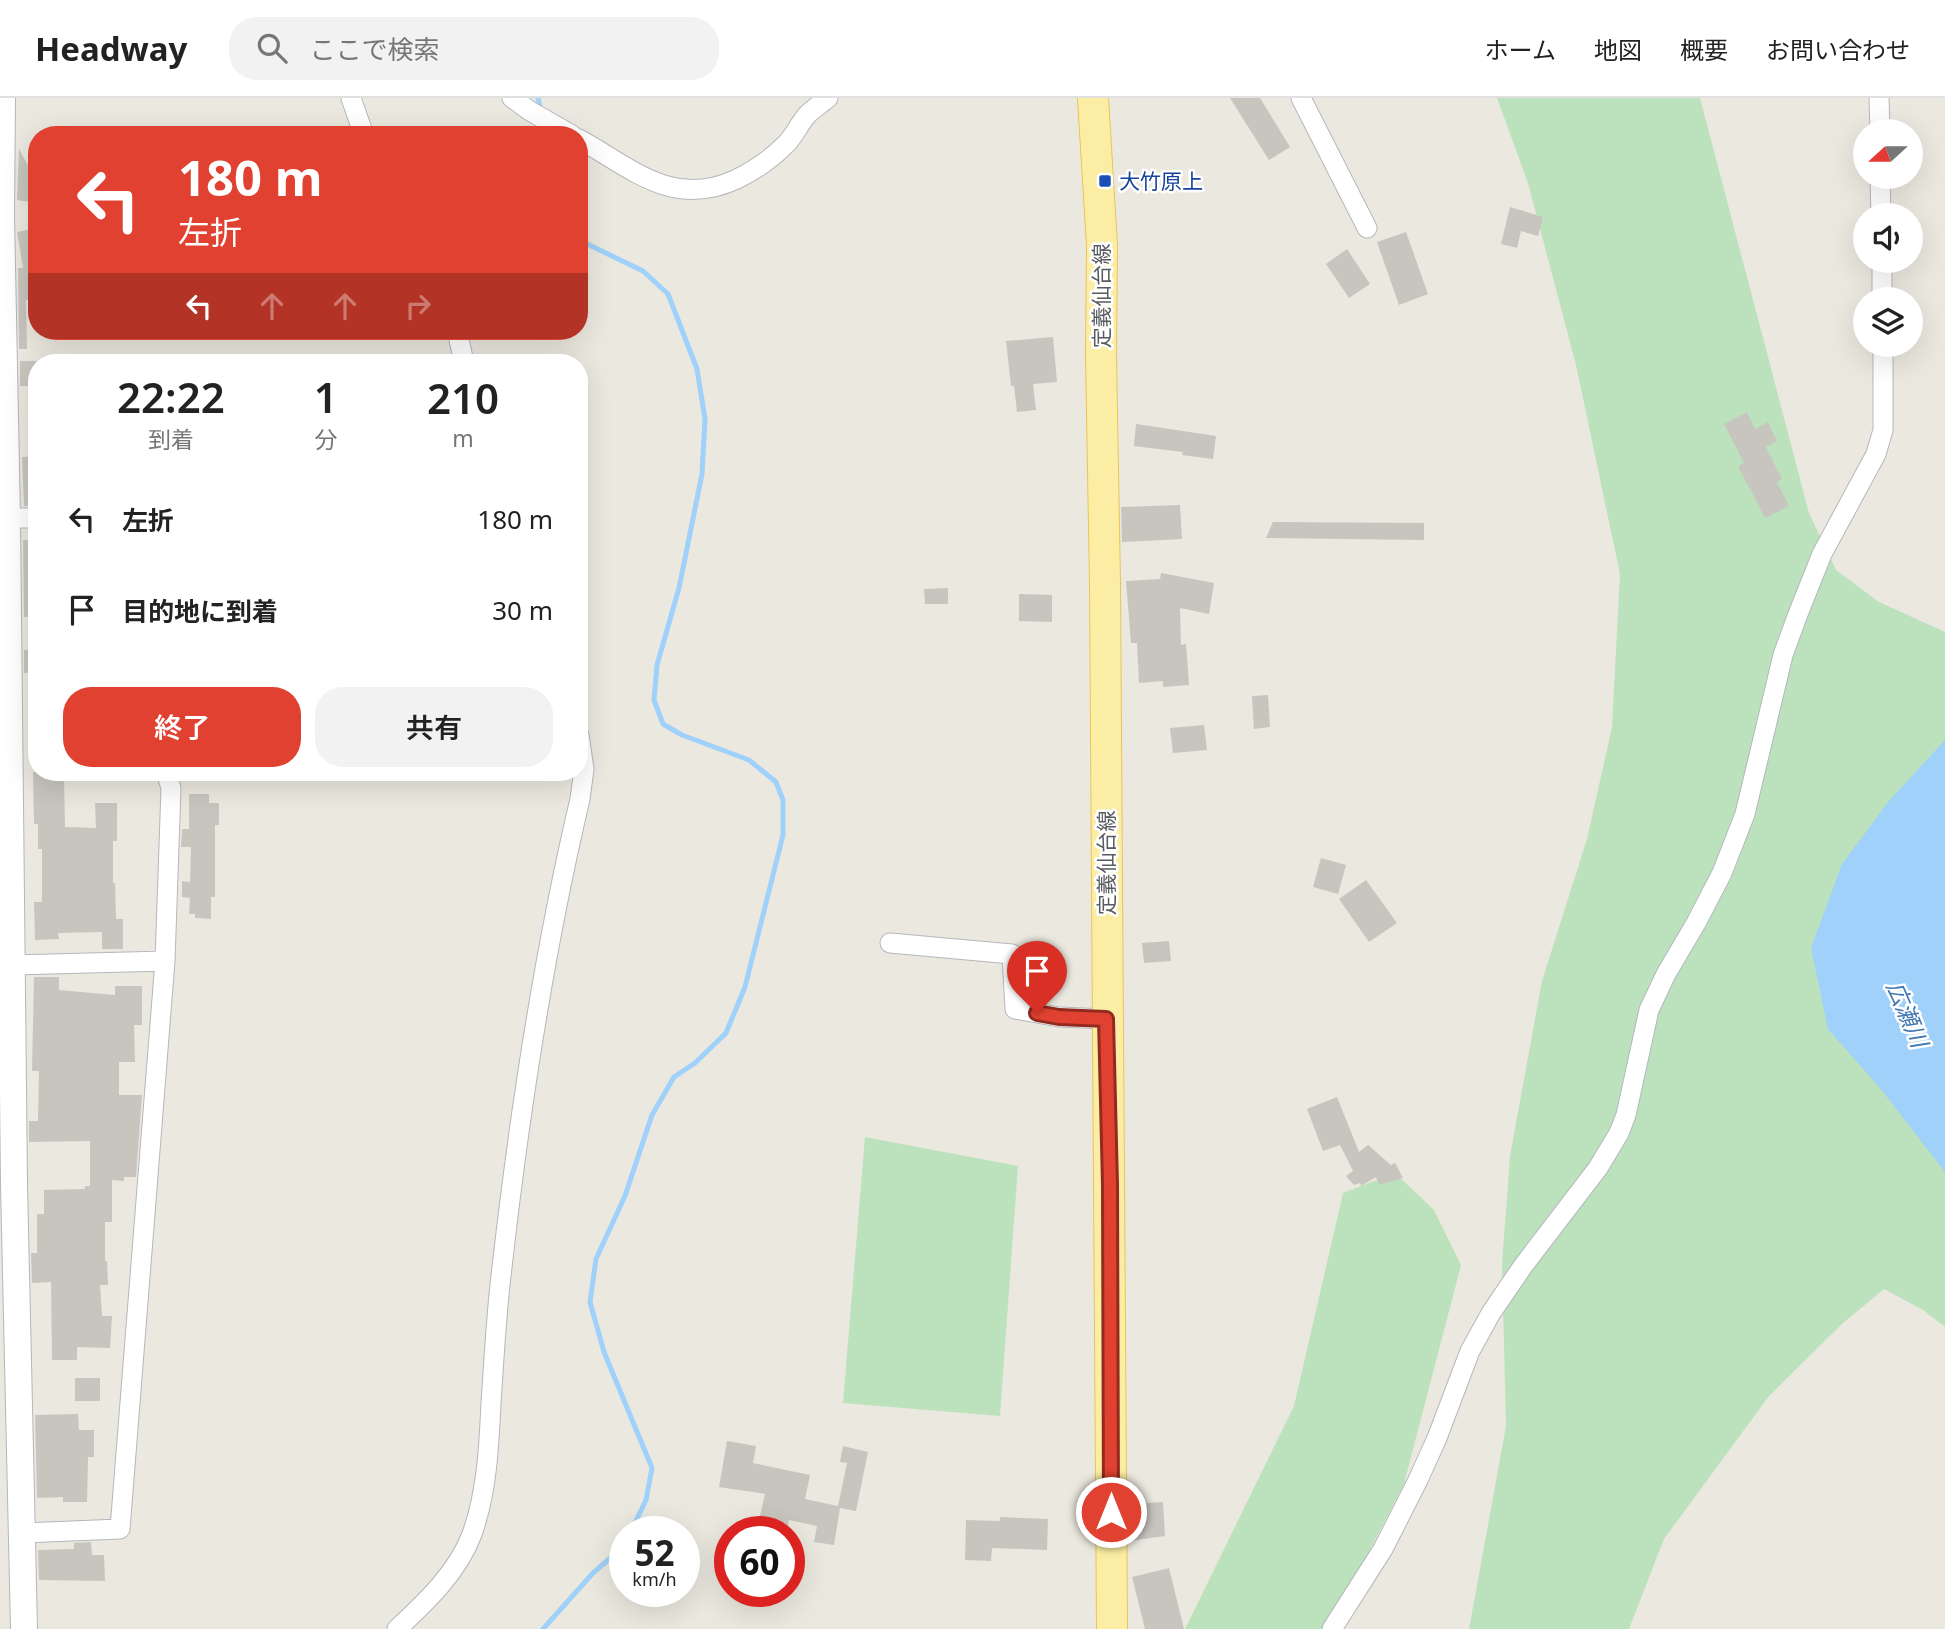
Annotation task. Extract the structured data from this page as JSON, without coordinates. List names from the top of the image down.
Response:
{
  "streets": {
    "main road": ["定義仙台線"]
  },
  "water": ["広瀬川"],
  "places": {
    "transit": ["大竹原上"]
  },
  "north": "left",
  "page": {
    "header": "Headway",
    "search": "ここで検索",
    "nav": [
      "ホーム",
      "地図",
      "概要",
      "お問い合わせ"
    ],
    "turn": ["180 m", "左折"],
    "eta": [
      "22:22",
      "到着",
      "1",
      "分",
      "210",
      "m"
    ],
    "list": [
      {
        "name": "左折",
        "value": "180 m"
      },
      {
        "name": "目的地に到着",
        "value": "30 m"
      }
    ],
    "buttons": ["終了", "共有"],
    "speed": "52 km/h",
    "limit": "60"
  }
}
